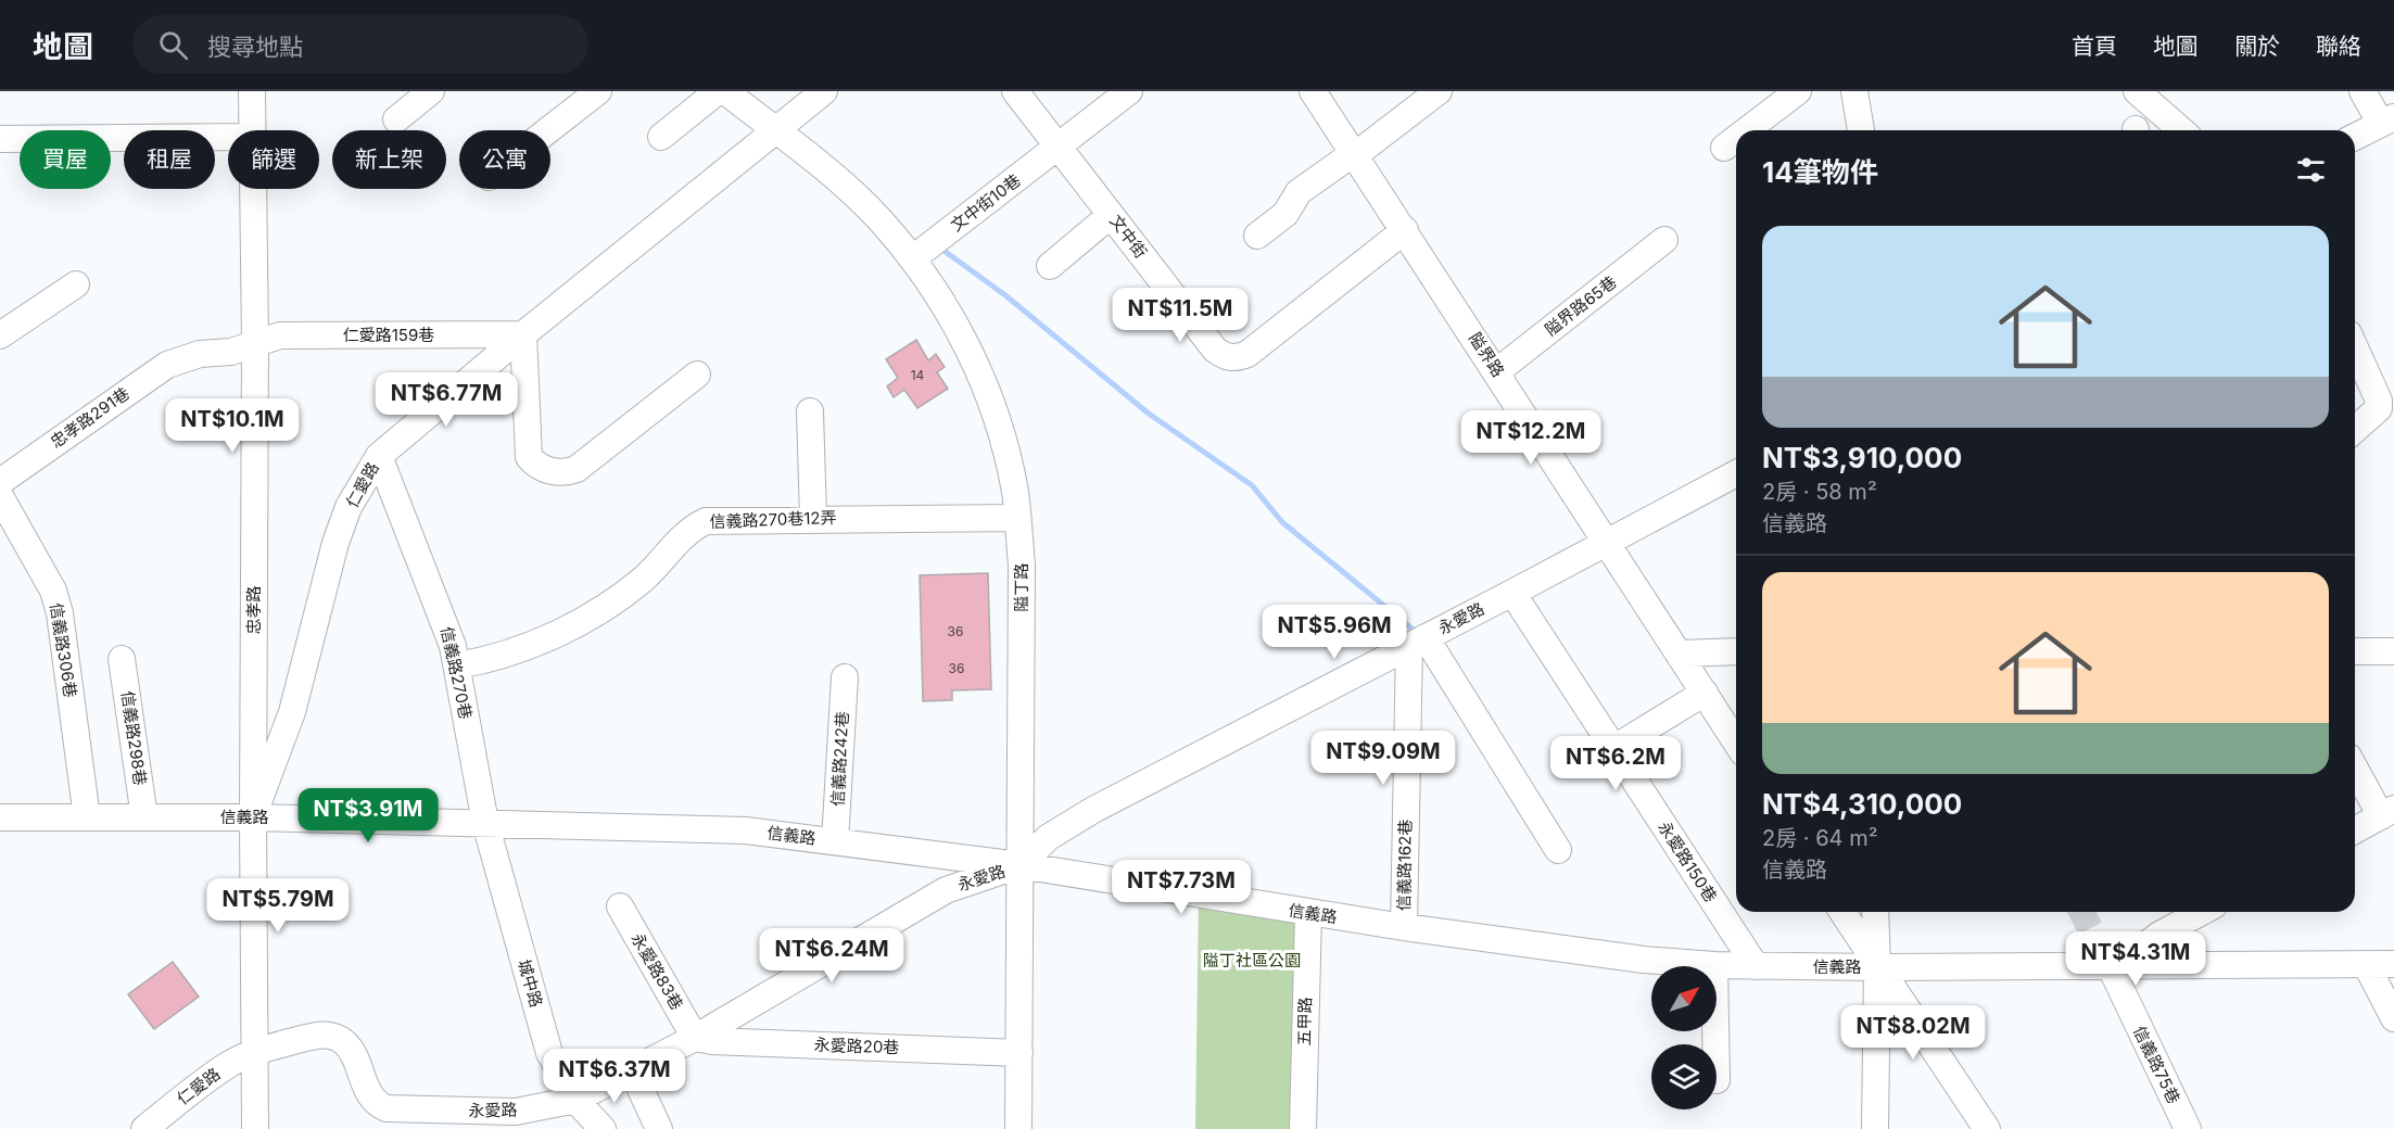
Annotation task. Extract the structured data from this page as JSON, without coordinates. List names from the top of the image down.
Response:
{
  "streets": {
    "street": [
      "文中街10巷",
      "文中街",
      "隘界路65巷",
      "仁愛路159巷",
      "隘界路",
      "忠孝路291巷",
      "仁愛路",
      "信義路270巷12弄",
      "隘丁路",
      "忠孝路",
      "永愛路",
      "信義路306巷",
      "信義路270巷",
      "信義路298巷",
      "信義路242巷",
      "信義路",
      "永愛路150巷",
      "信義路162巷",
      "永愛路83巷",
      "城中路",
      "五甲路",
      "永愛路20巷",
      "信義路75巷"
    ]
  },
  "crossings": [
    ["文中街10巷", "文中街"],
    ["文中街10巷", "隘丁路"],
    ["文中街", "隘界路"],
    ["隘界路65巷", "隘界路"],
    ["仁愛路159巷", "忠孝路291巷"],
    ["仁愛路159巷", "仁愛路"],
    ["仁愛路159巷", "忠孝路"],
    ["隘界路", "永愛路"],
    ["忠孝路291巷", "忠孝路"],
    ["仁愛路", "隘丁路"],
    ["仁愛路", "忠孝路"],
    ["仁愛路", "永愛路"],
    ["仁愛路", "信義路270巷"],
    ["仁愛路", "信義路"],
    ["信義路270巷12弄", "隘丁路"],
    ["信義路270巷12弄", "信義路270巷"],
    ["隘丁路", "永愛路"],
    ["隘丁路", "信義路"],
    ["隘丁路", "永愛路20巷"],
    ["忠孝路", "永愛路"],
    ["忠孝路", "信義路"],
    ["永愛路", "信義路"],
    ["永愛路", "永愛路150巷"],
    ["永愛路", "信義路162巷"],
    ["永愛路", "永愛路83巷"],
    ["永愛路", "城中路"],
    ["永愛路", "永愛路20巷"],
    ["信義路306巷", "信義路"],
    ["信義路270巷", "信義路"],
    ["信義路270巷", "城中路"],
    ["信義路298巷", "信義路"],
    ["信義路242巷", "信義路"],
    ["信義路", "永愛路150巷"],
    ["信義路", "信義路162巷"],
    ["信義路", "城中路"],
    ["信義路", "五甲路"],
    ["信義路", "信義路75巷"],
    ["永愛路83巷", "永愛路20巷"]
  ],
  "parks": ["隘丁社區公園"],
  "house_numbers": ["14", "36", "36"],
  "north": "top right",
  "page": {
    "header": "地圖",
    "search": "搜尋地點",
    "nav": [
      "首頁",
      "地圖",
      "關於",
      "聯絡"
    ],
    "chip": [
      "買屋",
      "租屋",
      "篩選",
      "新上架",
      "公寓"
    ],
    "heading": "14筆物件",
    "list": [
      {
        "name": "NT$3,910,000",
        "note": "2房 · 58 m² · 信義路"
      },
      {
        "name": "NT$4,310,000",
        "note": "2房 · 64 m² · 信義路"
      }
    ],
    "price": [
      "NT$11.5M",
      "NT$6.77M",
      "NT$10.1M",
      "NT$12.2M",
      "NT$5.96M",
      "NT$9.09M",
      "NT$6.2M",
      "NT$3.91M",
      "NT$7.73M",
      "NT$5.79M",
      "NT$6.24M",
      "NT$4.31M",
      "NT$8.02M",
      "NT$6.37M"
    ]
  }
}
